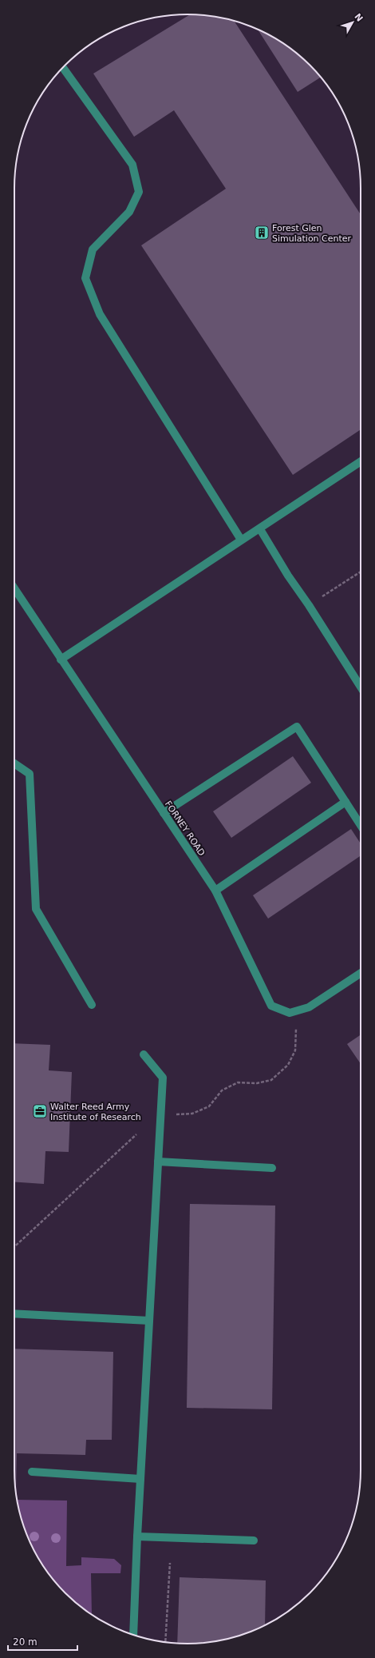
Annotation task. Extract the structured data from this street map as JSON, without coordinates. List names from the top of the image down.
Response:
{
  "streets": {
    "lane": ["FORNEY ROAD"]
  },
  "places": {
    "building": ["Forest Glen Simulation Center"],
    "office": ["Walter Reed Army Institute of Research"]
  },
  "scale_bar": "20 m",
  "north": "top right"
}
